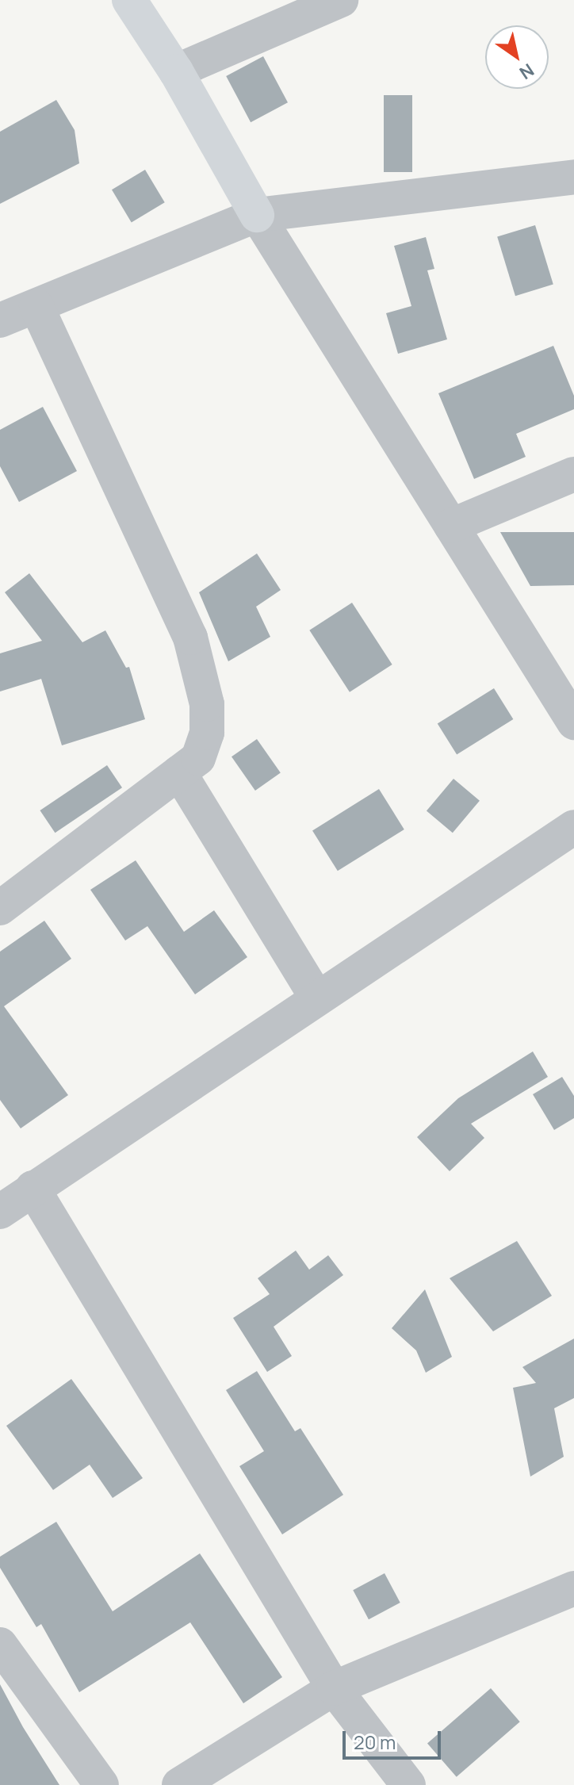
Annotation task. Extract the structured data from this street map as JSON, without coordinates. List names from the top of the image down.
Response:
{
  "scale_bar": "20 m",
  "north": "bottom right"
}
